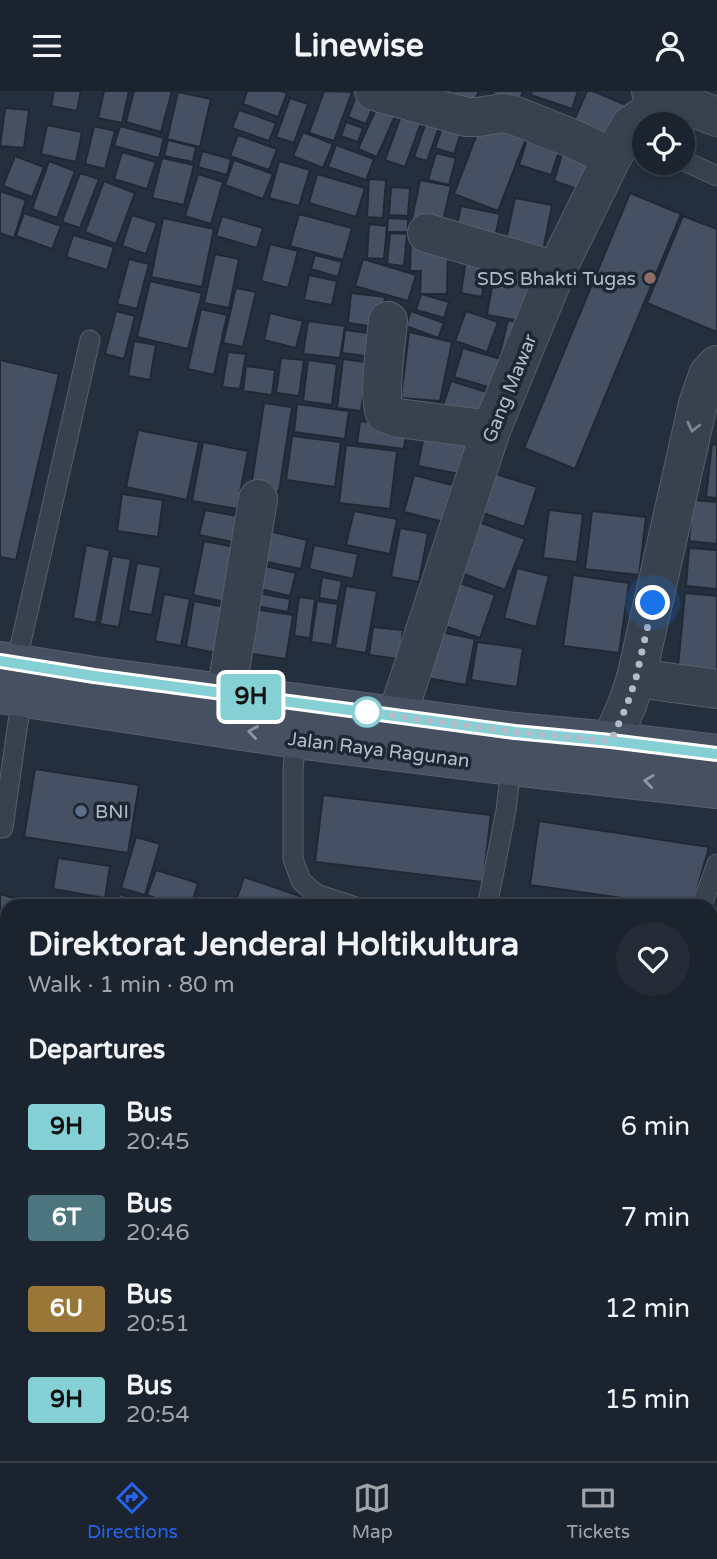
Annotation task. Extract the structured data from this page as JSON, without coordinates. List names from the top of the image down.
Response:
{
  "streets": {
    "main road": ["Jalan Raya Ragunan"],
    "street": ["Gang Mawar"]
  },
  "crossings": [
    ["Gang Mawar", "Jalan Raya Ragunan"]
  ],
  "places": ["SDS Bhakti Tugas", "BNI"],
  "lines": ["bus line 9H"],
  "page": {
    "header": "Linewise",
    "on_map": "9H",
    "heading": [
      ["Direktorat Jenderal Holtikultura", "Walk · 1 min · 80 m"],
      "Departures"
    ],
    "list": [
      {
        "mark": "9H",
        "name": "Bus",
        "note": "20:45",
        "value": "6 min"
      },
      {
        "mark": "6T",
        "name": "Bus",
        "note": "20:46",
        "value": "7 min"
      },
      {
        "mark": "6U",
        "name": "Bus",
        "note": "20:51",
        "value": "12 min"
      },
      {
        "mark": "9H",
        "name": "Bus",
        "note": "20:54",
        "value": "15 min"
      }
    ],
    "tabs": ["Directions", "Map", "Tickets"]
  }
}
